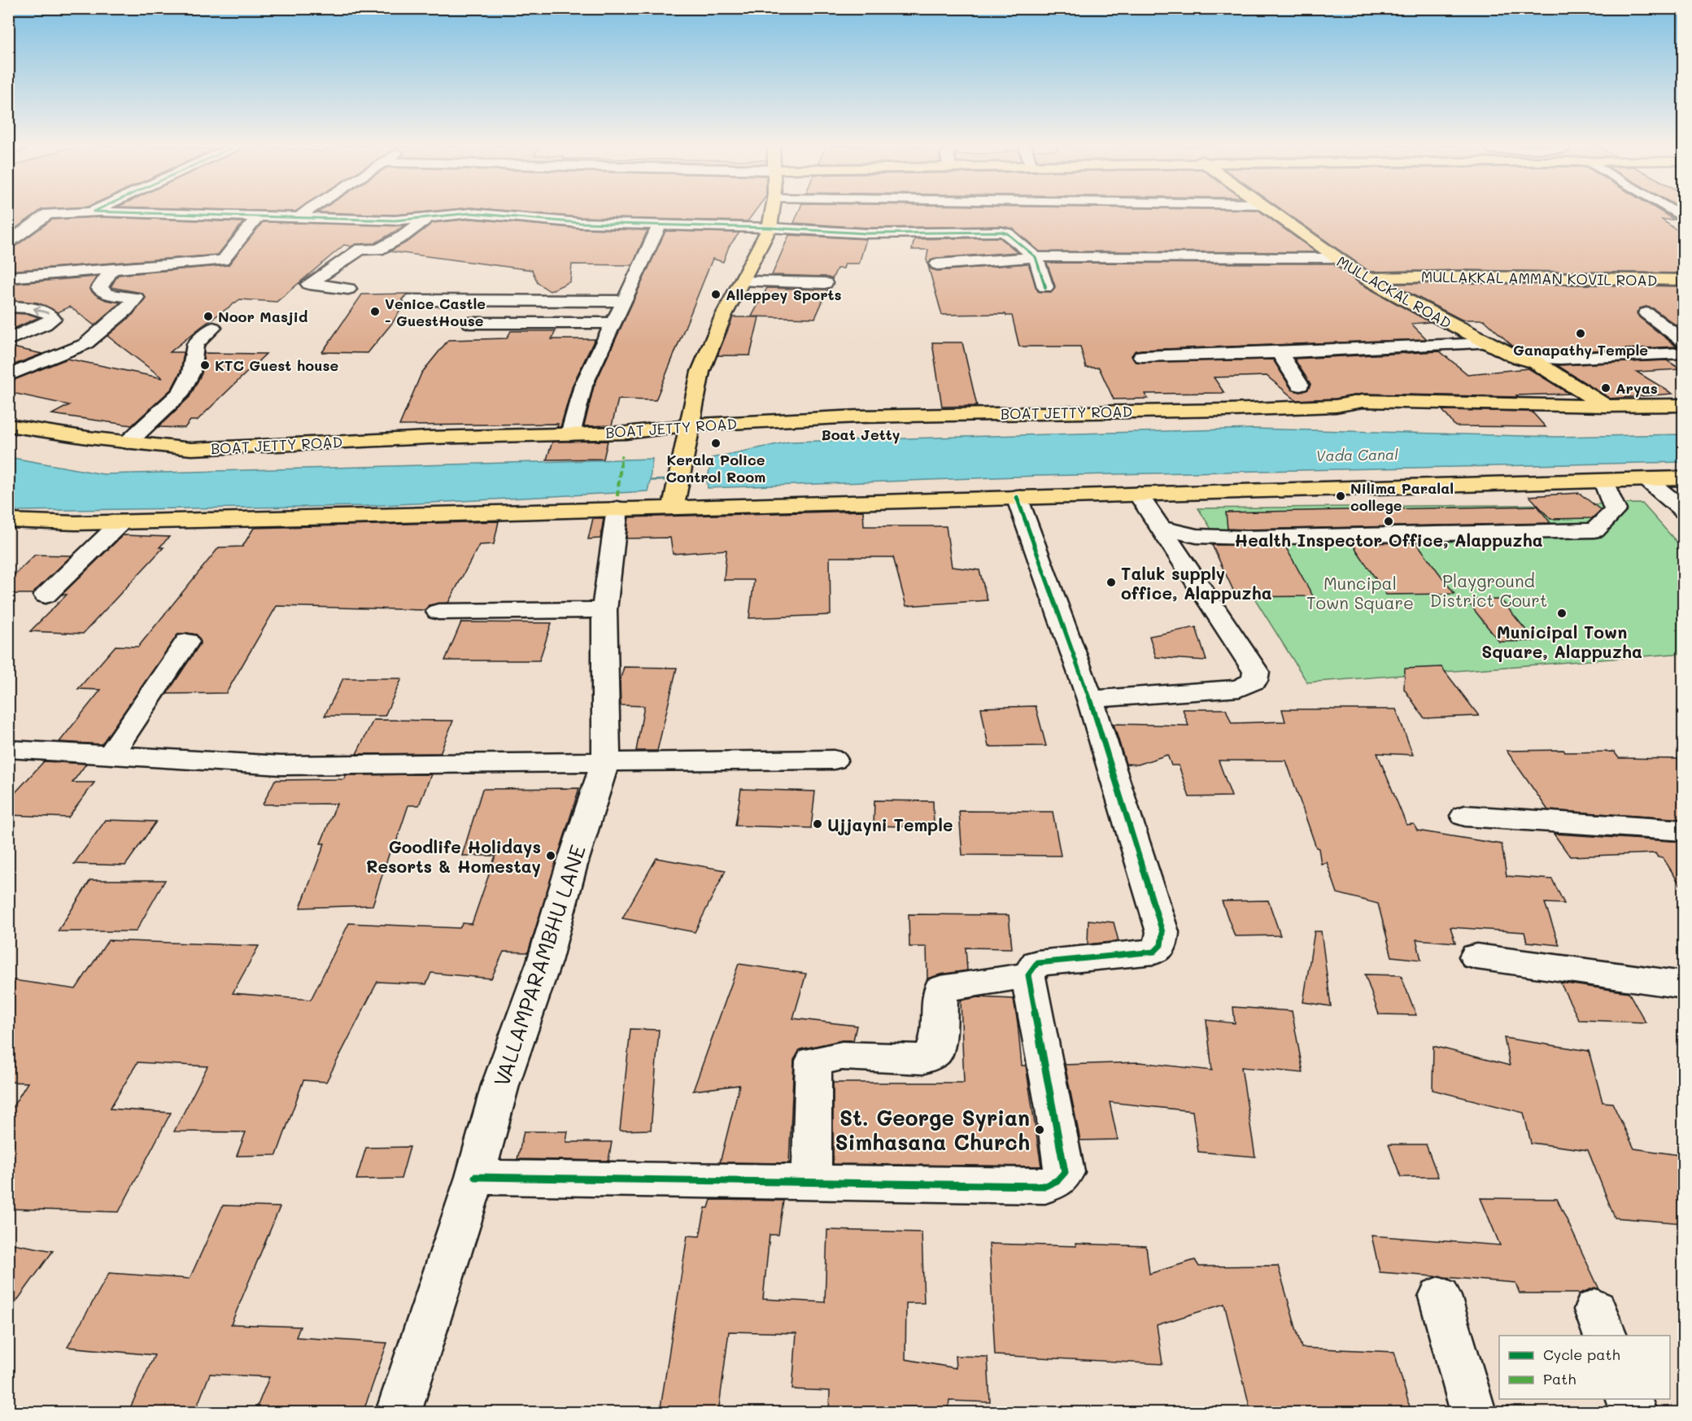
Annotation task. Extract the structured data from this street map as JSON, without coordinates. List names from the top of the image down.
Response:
{
  "streets": {
    "main road": ["MULLAKKAL AMMAN KOVIL ROAD", "MULLACKAL ROAD", "BOAT JETTY ROAD"],
    "street": ["VALLAMPARAMBHU LANE"]
  },
  "crossings": [
    ["MULLAKKAL AMMAN KOVIL ROAD", "MULLACKAL ROAD"]
  ],
  "districts": ["Boat Jetty"],
  "water": ["Vada Canal"],
  "parks": ["Playground District Court", "Muncipal Town Square"],
  "places": [
    "Alleppey Sports",
    "Venice Castle - GuestHouse",
    "Noor Masjid",
    "Ganapathy Temple",
    "KTC Guest house",
    "Aryas",
    "Kerala Police Control Room",
    "Nilima Paralal college",
    "Health Inspector Office, Alappuzha",
    "Taluk supply office, Alappuzha",
    "Municipal Town Square, Alappuzha",
    "Ujjayni Temple",
    "Goodlife Holidays Resorts & Homestay",
    "St. George Syrian Simhasana Church"
  ],
  "legend": ["Cycle path", "Path"]
}
